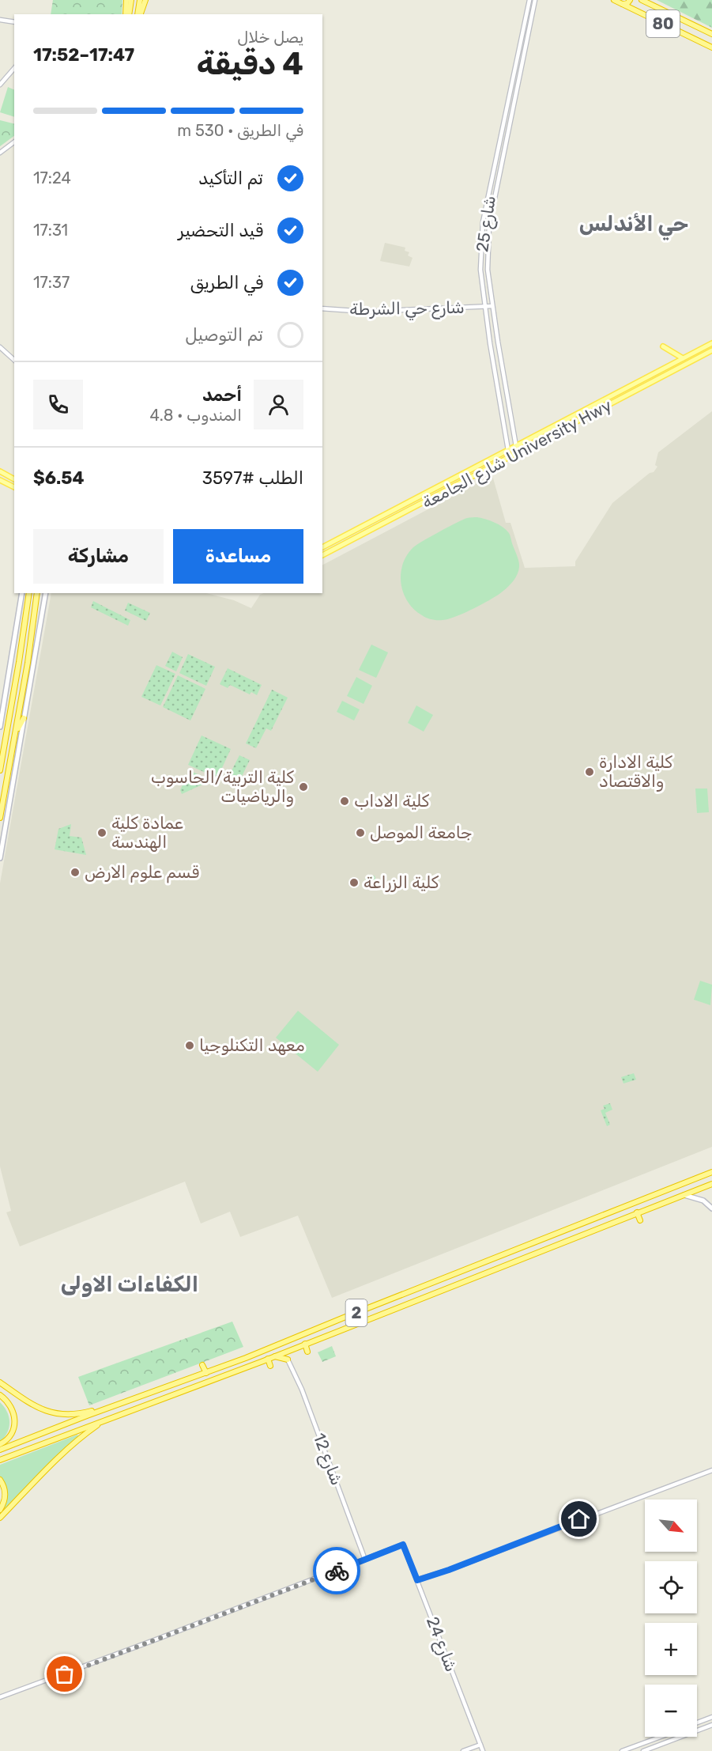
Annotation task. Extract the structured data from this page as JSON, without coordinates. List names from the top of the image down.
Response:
{
  "streets": {
    "highway": ["80", "2"],
    "main road": ["شارع الجامعة University Hwy"],
    "street": [
      "شارع 25",
      "شارع حي الشرطة",
      "شارع 12",
      "شارع 24"
    ]
  },
  "crossings": [
    ["شارع 25", "شارع حي الشرطة"],
    ["شارع 25", "شارع الجامعة University Hwy"],
    ["شارع 12", "شارع 24"]
  ],
  "districts": ["حي الأندلس", "الكفاءات الاولى"],
  "places": [
    "كلية الادارة والاقتصاد",
    "كلية التربية/الحاسوب والرياضيات",
    "كلية الاداب",
    "عمادة كلية الهندسة",
    "جامعة الموصل",
    "قسم علوم الارض",
    "كلية الزراعة",
    "معهد التكنلوجيا"
  ],
  "north": "bottom right",
  "page": {
    "heading": ["4 دقيقة", "يصل خلال", "17:47–17:52"],
    "panel": [
      "أحمد",
      "المندوب · 4.8",
      "الطلب #3597",
      "$6.54"
    ],
    "bar": "في الطريق · 530 m",
    "list": [
      ["تم التأكيد", "17:24"],
      ["قيد التحضير", "17:31"],
      ["في الطريق", "17:37"],
      "تم التوصيل"
    ],
    "buttons": ["مساعدة", "مشاركة"],
    "map_buttons": ["+", "−"]
  }
}
